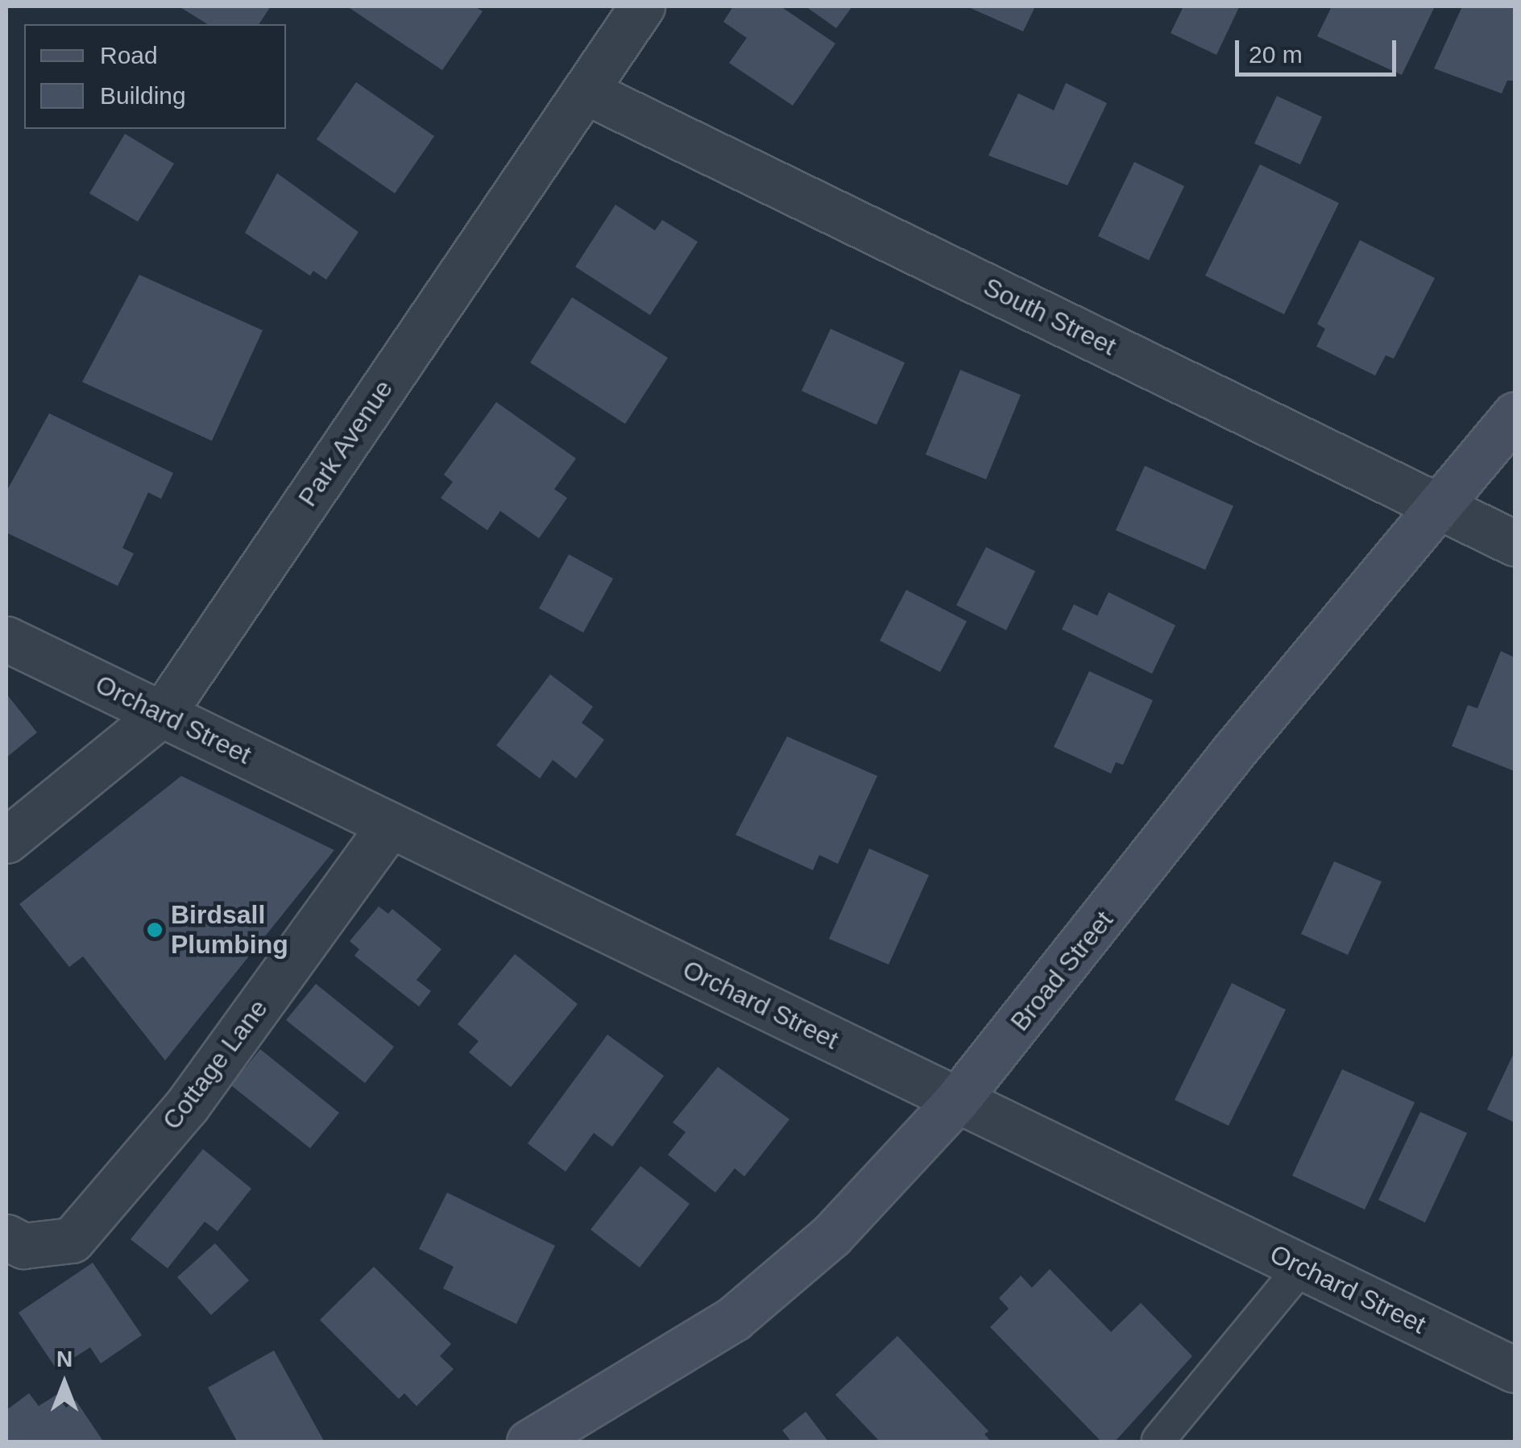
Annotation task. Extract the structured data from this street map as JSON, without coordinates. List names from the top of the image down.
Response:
{
  "streets": {
    "main road": ["Broad Street"],
    "street": [
      "South Street",
      "Park Avenue",
      "Orchard Street",
      "Cottage Lane"
    ]
  },
  "crossings": [
    ["South Street", "Park Avenue"],
    ["South Street", "Broad Street"],
    ["Park Avenue", "Orchard Street"],
    ["Orchard Street", "Broad Street"],
    ["Orchard Street", "Cottage Lane"]
  ],
  "places": ["Birdsall Plumbing"],
  "legend": ["Road", "Building"],
  "scale_bar": "20 m",
  "north": "top"
}
